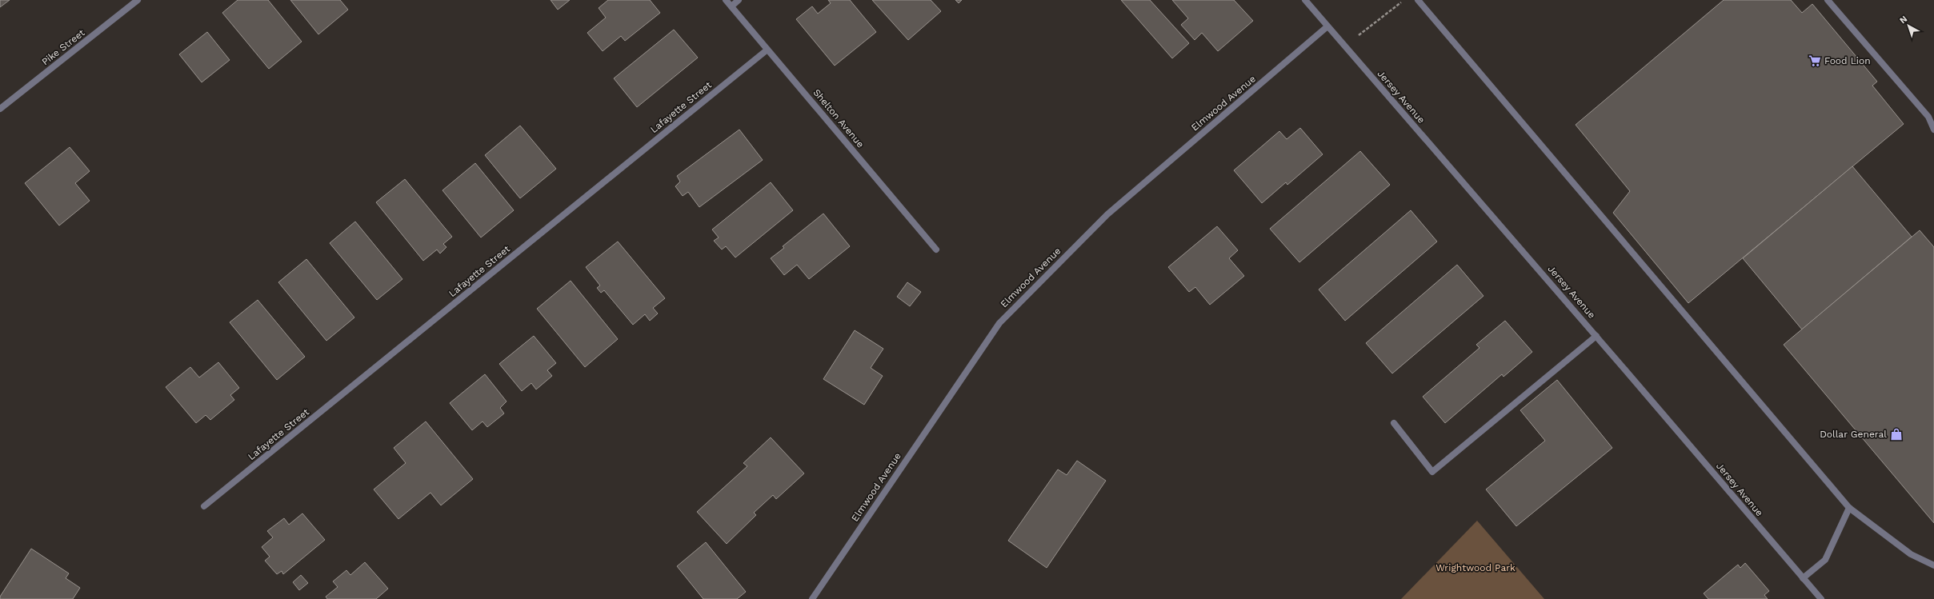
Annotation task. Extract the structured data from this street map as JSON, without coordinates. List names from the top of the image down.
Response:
{
  "streets": {
    "street": [
      "Pike Street",
      "Jersey Avenue",
      "Elmwood Avenue",
      "Lafayette Street",
      "Shelton Avenue"
    ]
  },
  "crossings": [
    ["Jersey Avenue", "Elmwood Avenue"],
    ["Lafayette Street", "Shelton Avenue"]
  ],
  "parks": ["Wrightwood Park"],
  "places": {
    "supermarket": ["Food Lion"],
    "shop": ["Dollar General"]
  },
  "north": "top left"
}
